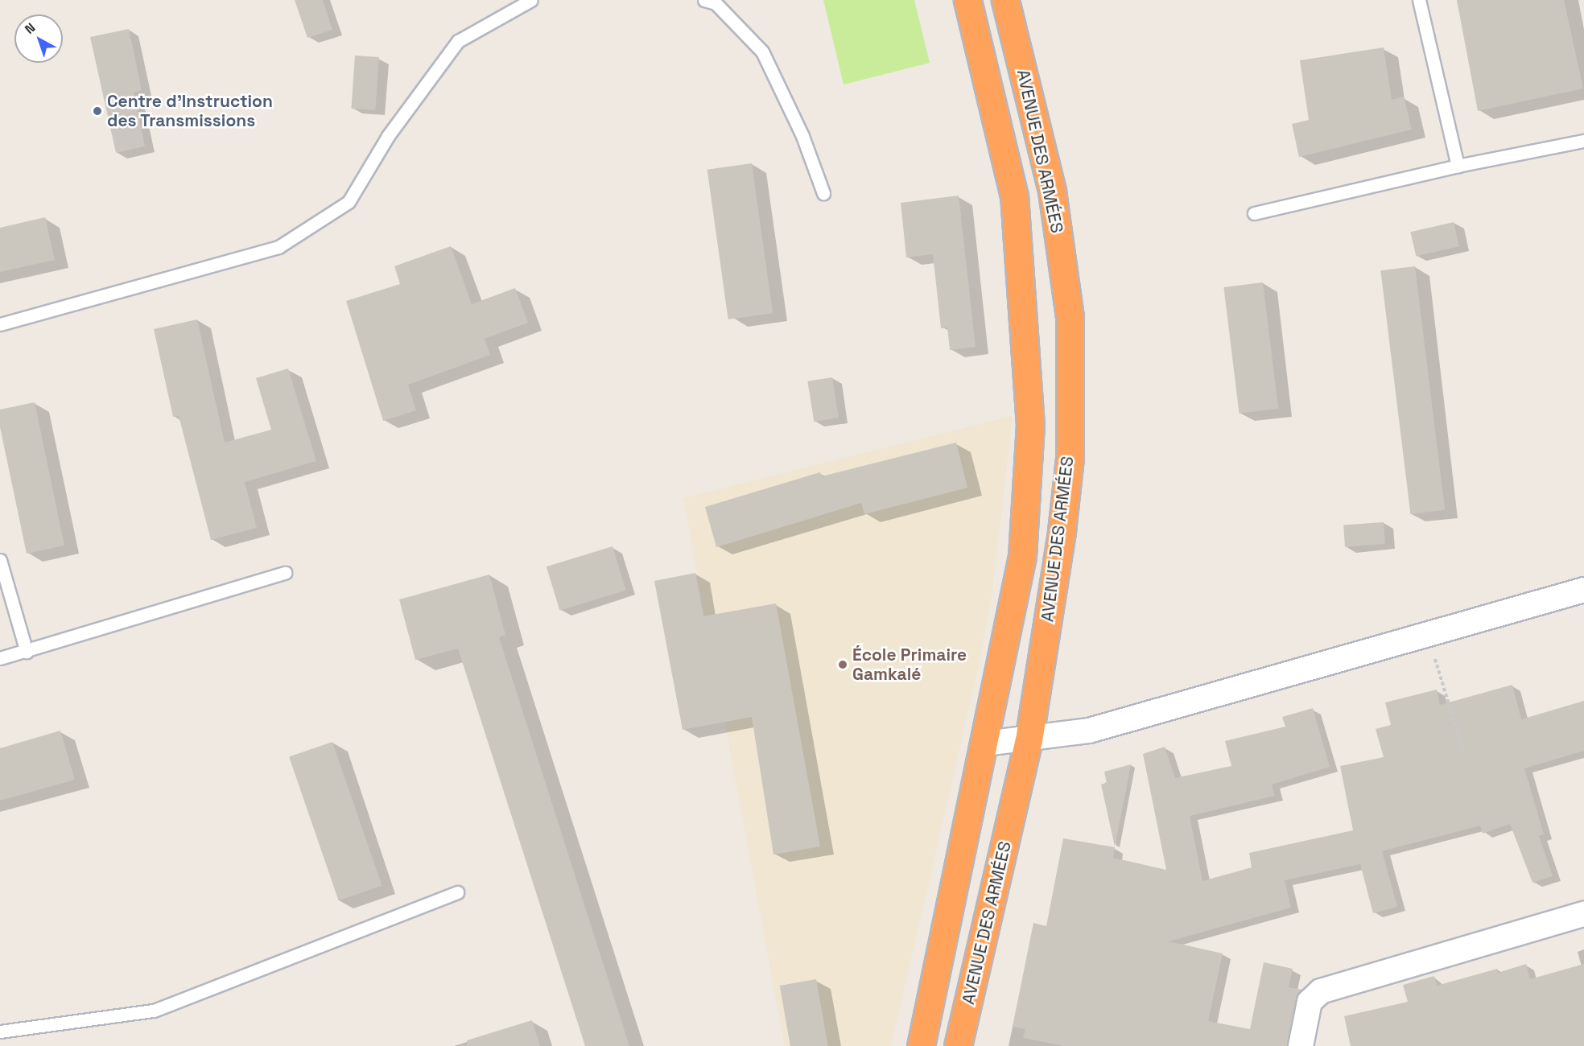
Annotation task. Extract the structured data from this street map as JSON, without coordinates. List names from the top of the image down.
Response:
{
  "streets": {
    "highway": ["AVENUE DES ARMÉES"]
  },
  "places": ["Centre d'Instruction des Transmissions", "École Primaire Gamkalé"],
  "north": "top left"
}
